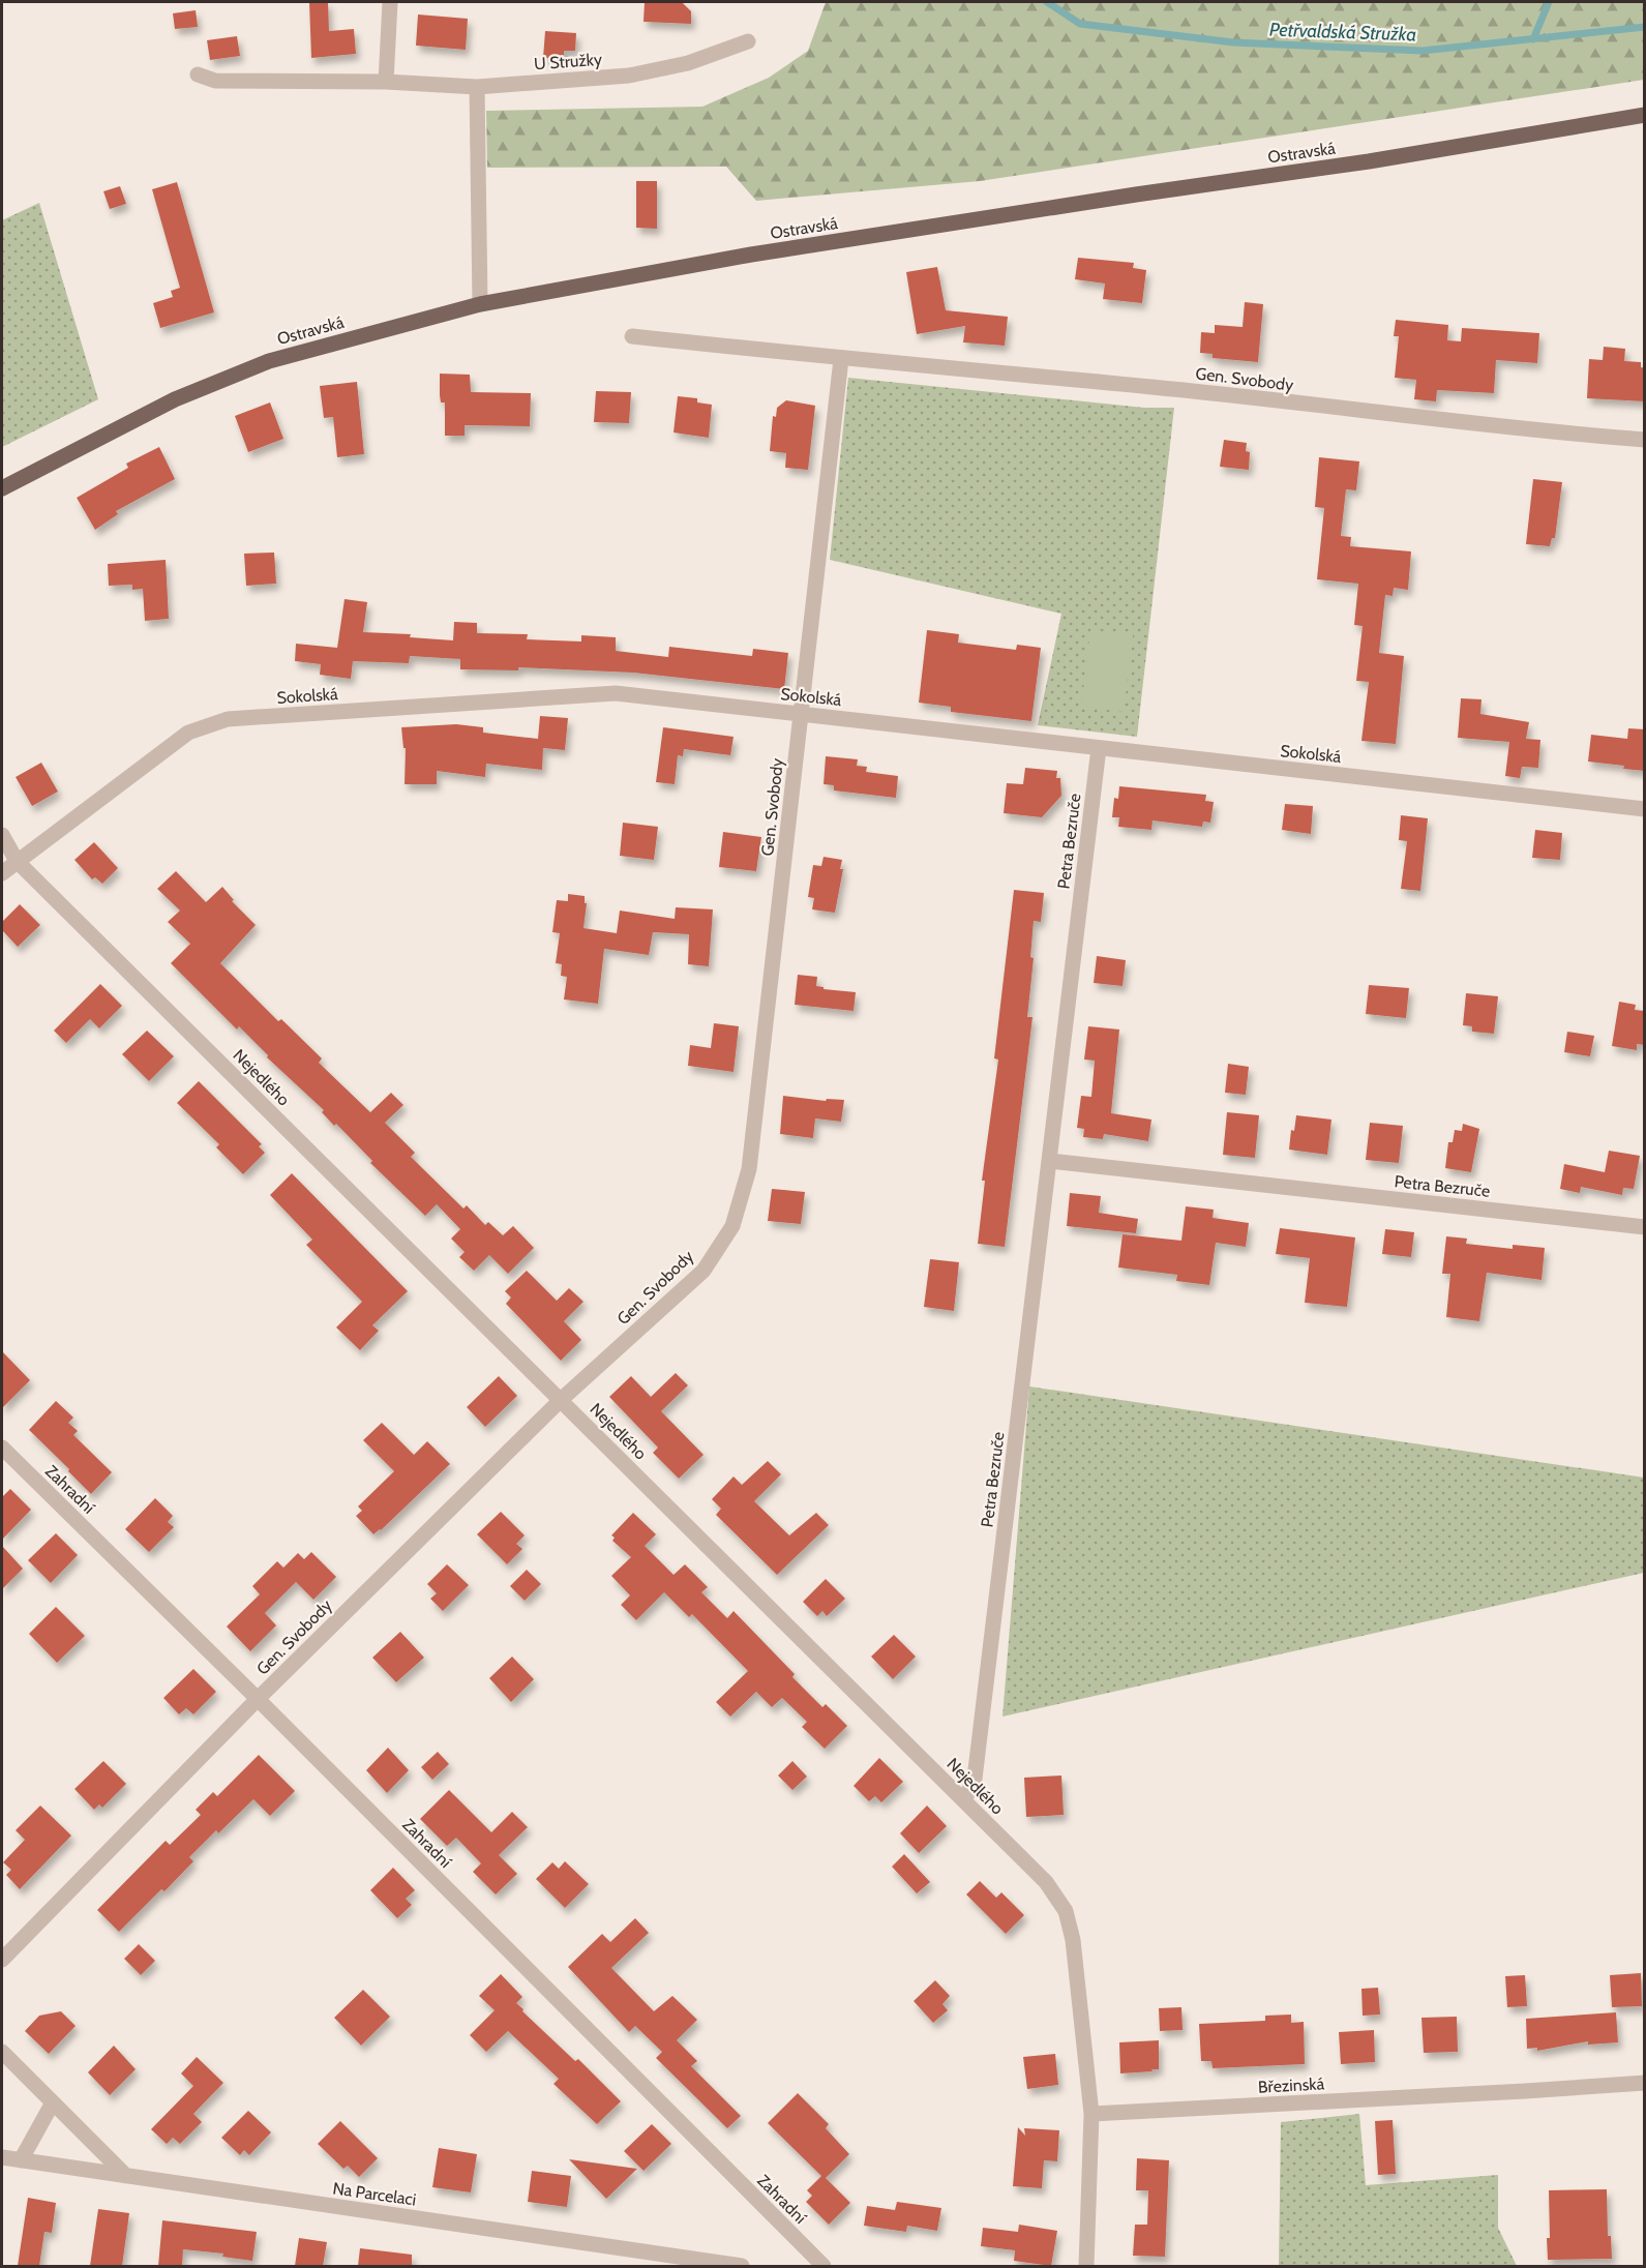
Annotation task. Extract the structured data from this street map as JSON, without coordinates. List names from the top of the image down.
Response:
{
  "streets": {
    "main road": ["Ostravská"],
    "street": [
      "U Stružky",
      "Gen. Svobody",
      "Sokolská",
      "Petra Bezruče",
      "Nejedlého",
      "Zahradní",
      "Březinská",
      "Na Parcelaci"
    ]
  },
  "crossings": [
    ["Gen. Svobody", "Sokolská"],
    ["Gen. Svobody", "Nejedlého"],
    ["Gen. Svobody", "Zahradní"],
    ["Sokolská", "Petra Bezruče"],
    ["Sokolská", "Nejedlého"],
    ["Petra Bezruče", "Nejedlého"],
    ["Nejedlého", "Březinská"]
  ],
  "water": ["Petřvaldská Stružka"]
}
